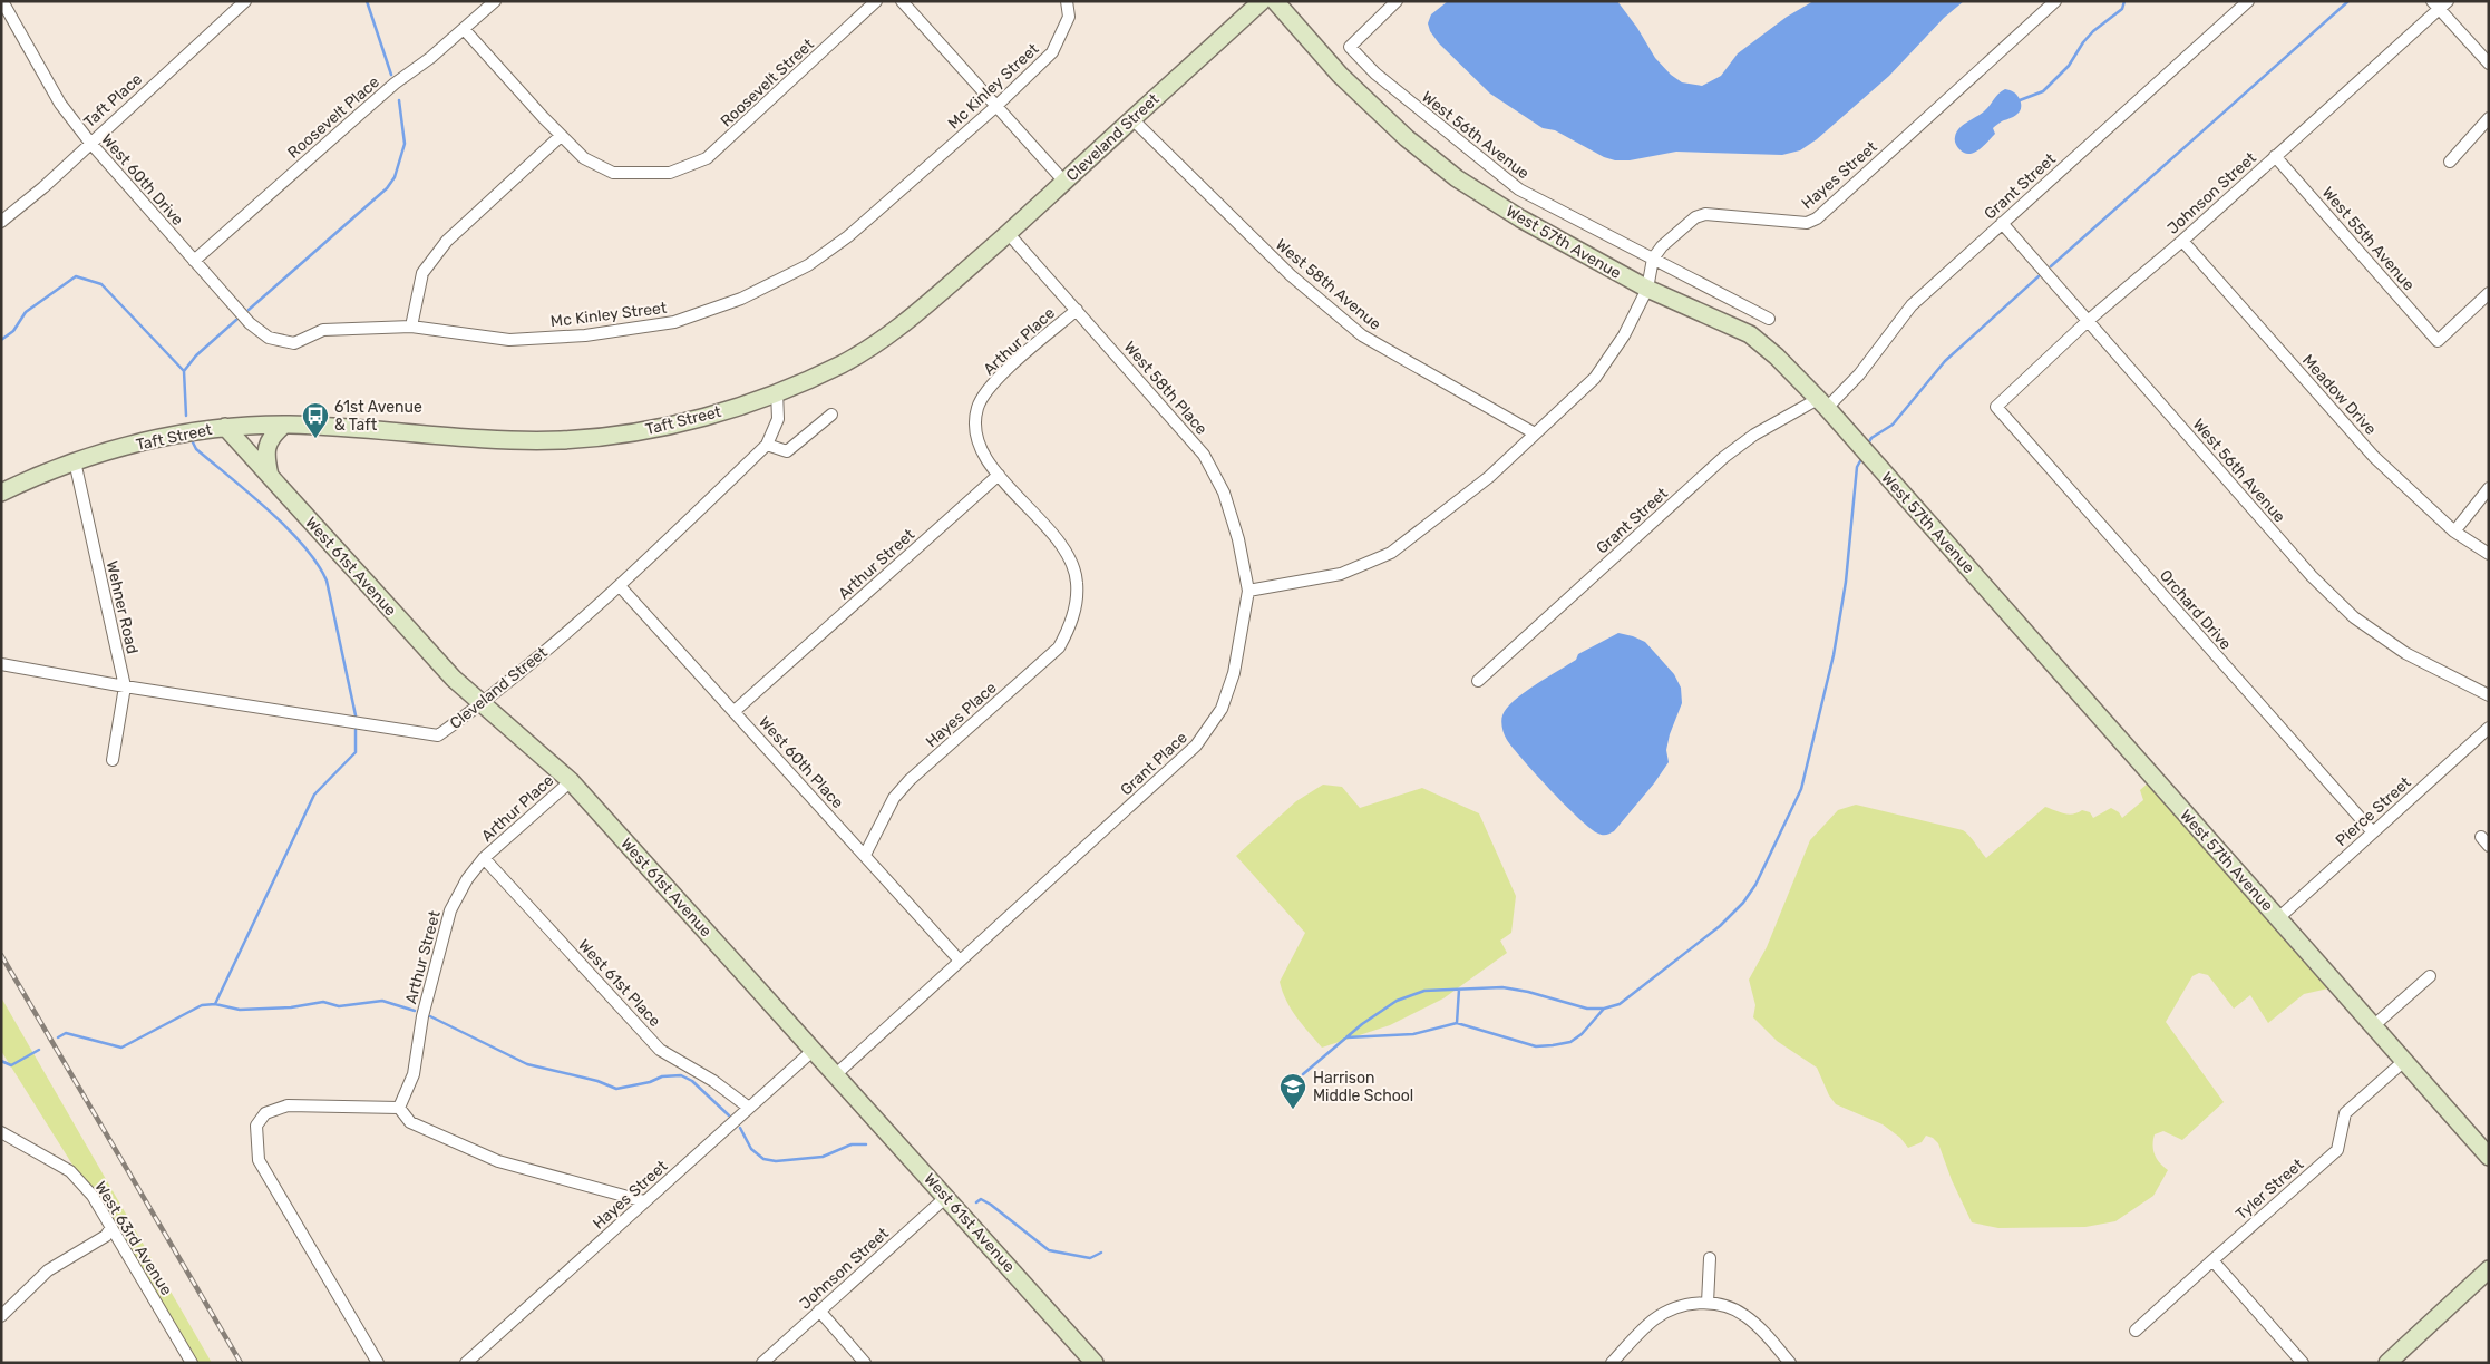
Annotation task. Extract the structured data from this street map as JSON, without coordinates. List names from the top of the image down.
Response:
{
  "streets": {
    "main road": [
      "Cleveland Street",
      "West 57th Avenue",
      "Taft Street",
      "West 61st Avenue"
    ],
    "street": [
      "Roosevelt Street",
      "Mc Kinley Street",
      "Taft Place",
      "Roosevelt Place",
      "West 56th Avenue",
      "Hayes Street",
      "West 60th Drive",
      "Grant Street",
      "Johnson Street",
      "West 55th Avenue",
      "West 58th Avenue",
      "Arthur Place",
      "West 58th Place",
      "Meadow Drive",
      "Arthur Street",
      "Wehner Road",
      "Orchard Drive",
      "Hayes Place",
      "West 60th Place",
      "Grant Place",
      "Pierce Street",
      "West 61st Place",
      "Tyler Street",
      "West 63rd Avenue"
    ]
  },
  "crossings": [
    ["Mc Kinley Street", "West 60th Drive"],
    ["Taft Place", "West 60th Drive"],
    ["Roosevelt Place", "West 60th Drive"],
    ["West 56th Avenue", "Hayes Street"],
    ["West 56th Avenue", "Grant Street"],
    ["West 56th Avenue", "Johnson Street"],
    ["Cleveland Street", "West 58th Avenue"],
    ["Cleveland Street", "West 58th Place"],
    ["Cleveland Street", "Taft Street"],
    ["Cleveland Street", "West 61st Avenue"],
    ["Cleveland Street", "Wehner Road"],
    ["Cleveland Street", "West 60th Place"],
    ["Hayes Street", "West 61st Avenue"],
    ["Hayes Street", "West 61st Place"],
    ["Grant Street", "West 57th Avenue"],
    ["Johnson Street", "West 55th Avenue"],
    ["Johnson Street", "Meadow Drive"],
    ["Johnson Street", "West 61st Avenue"],
    ["Johnson Street", "Orchard Drive"],
    ["West 57th Avenue", "Pierce Street"],
    ["West 57th Avenue", "Tyler Street"],
    ["Arthur Place", "West 58th Place"],
    ["Arthur Place", "Arthur Street"],
    ["Arthur Place", "West 61st Avenue"],
    ["Arthur Place", "Hayes Place"],
    ["Arthur Place", "West 61st Place"],
    ["West 58th Place", "Grant Place"],
    ["Taft Street", "West 61st Avenue"],
    ["Taft Street", "Wehner Road"],
    ["Arthur Street", "Hayes Place"],
    ["Arthur Street", "West 60th Place"],
    ["Arthur Street", "West 61st Place"],
    ["West 61st Avenue", "Grant Place"],
    ["Orchard Drive", "Pierce Street"],
    ["Hayes Place", "West 60th Place"],
    ["West 60th Place", "Grant Place"]
  ],
  "places": {
    "bus stop": ["61st Avenue & Taft"],
    "school or university": ["Harrison Middle School"]
  }
}
